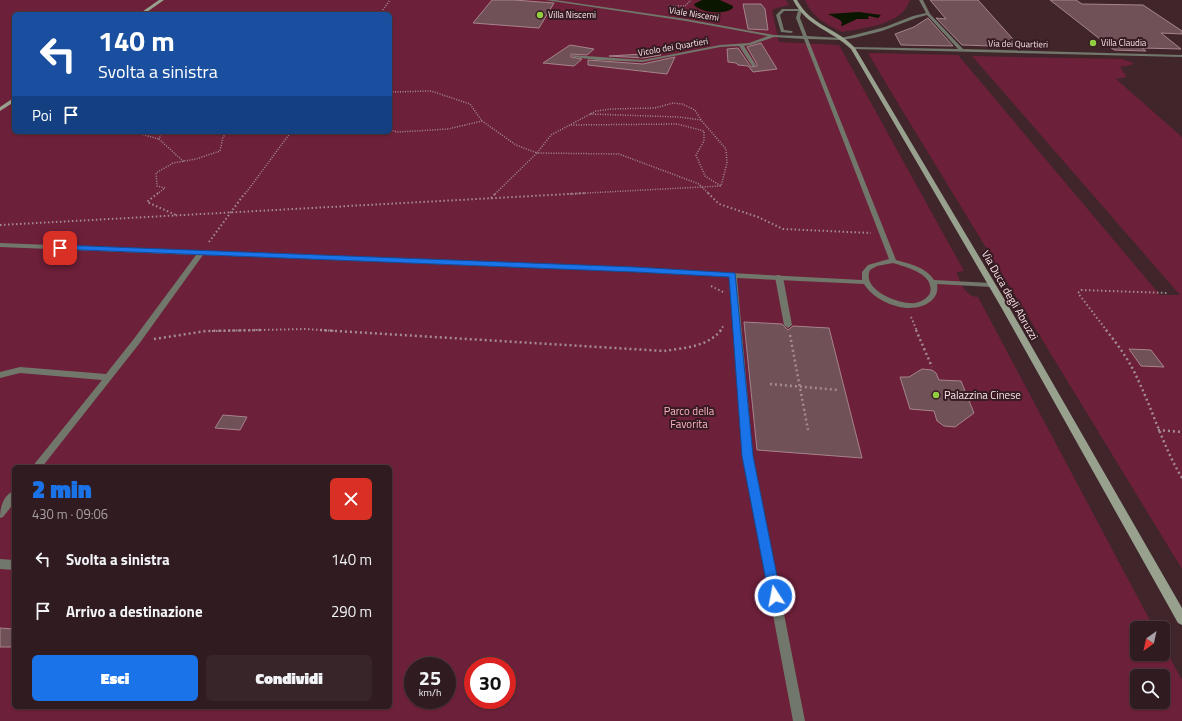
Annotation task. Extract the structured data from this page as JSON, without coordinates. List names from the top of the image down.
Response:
{
  "streets": {
    "street": [
      "Viale Niscemi",
      "Via dei Quartieri",
      "Vicolo dei Quartieri",
      "Via Duca degli Abruzzi"
    ]
  },
  "crossings": [
    ["Viale Niscemi", "Vicolo dei Quartieri"],
    ["Via dei Quartieri", "Via Duca degli Abruzzi"]
  ],
  "parks": ["Parco della Favorita"],
  "places": ["Villa Niscemi", "Villa Claudia", "Palazzina Cinese"],
  "north": "bottom left",
  "page": {
    "turn": ["140 m", "Svolta a sinistra"],
    "then": "Poi",
    "heading": ["2 min", "430 m · 09:06"],
    "list": [
      {
        "name": "Svolta a sinistra",
        "value": "140 m"
      },
      {
        "name": "Arrivo a destinazione",
        "value": "290 m"
      }
    ],
    "buttons": ["Esci", "Condividi"],
    "speed": "25 km/h",
    "limit": "30"
  }
}
